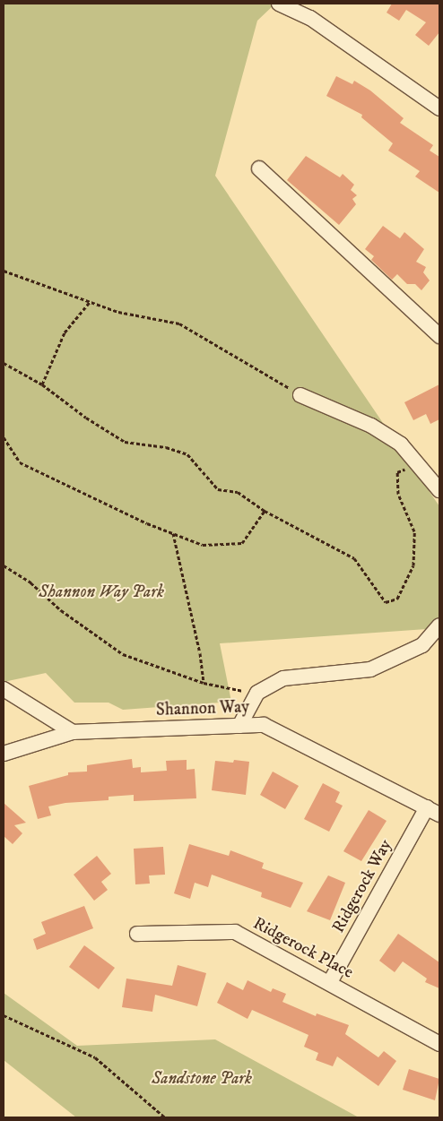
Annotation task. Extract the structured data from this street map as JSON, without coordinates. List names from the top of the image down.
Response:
{
  "streets": {
    "street": ["Shannon Way", "Ridgerock Way", "Ridgerock Place"]
  },
  "crossings": [
    ["Shannon Way", "Ridgerock Way"],
    ["Ridgerock Way", "Ridgerock Place"]
  ],
  "parks": ["Shannon Way Park", "Sandstone Park"]
}
